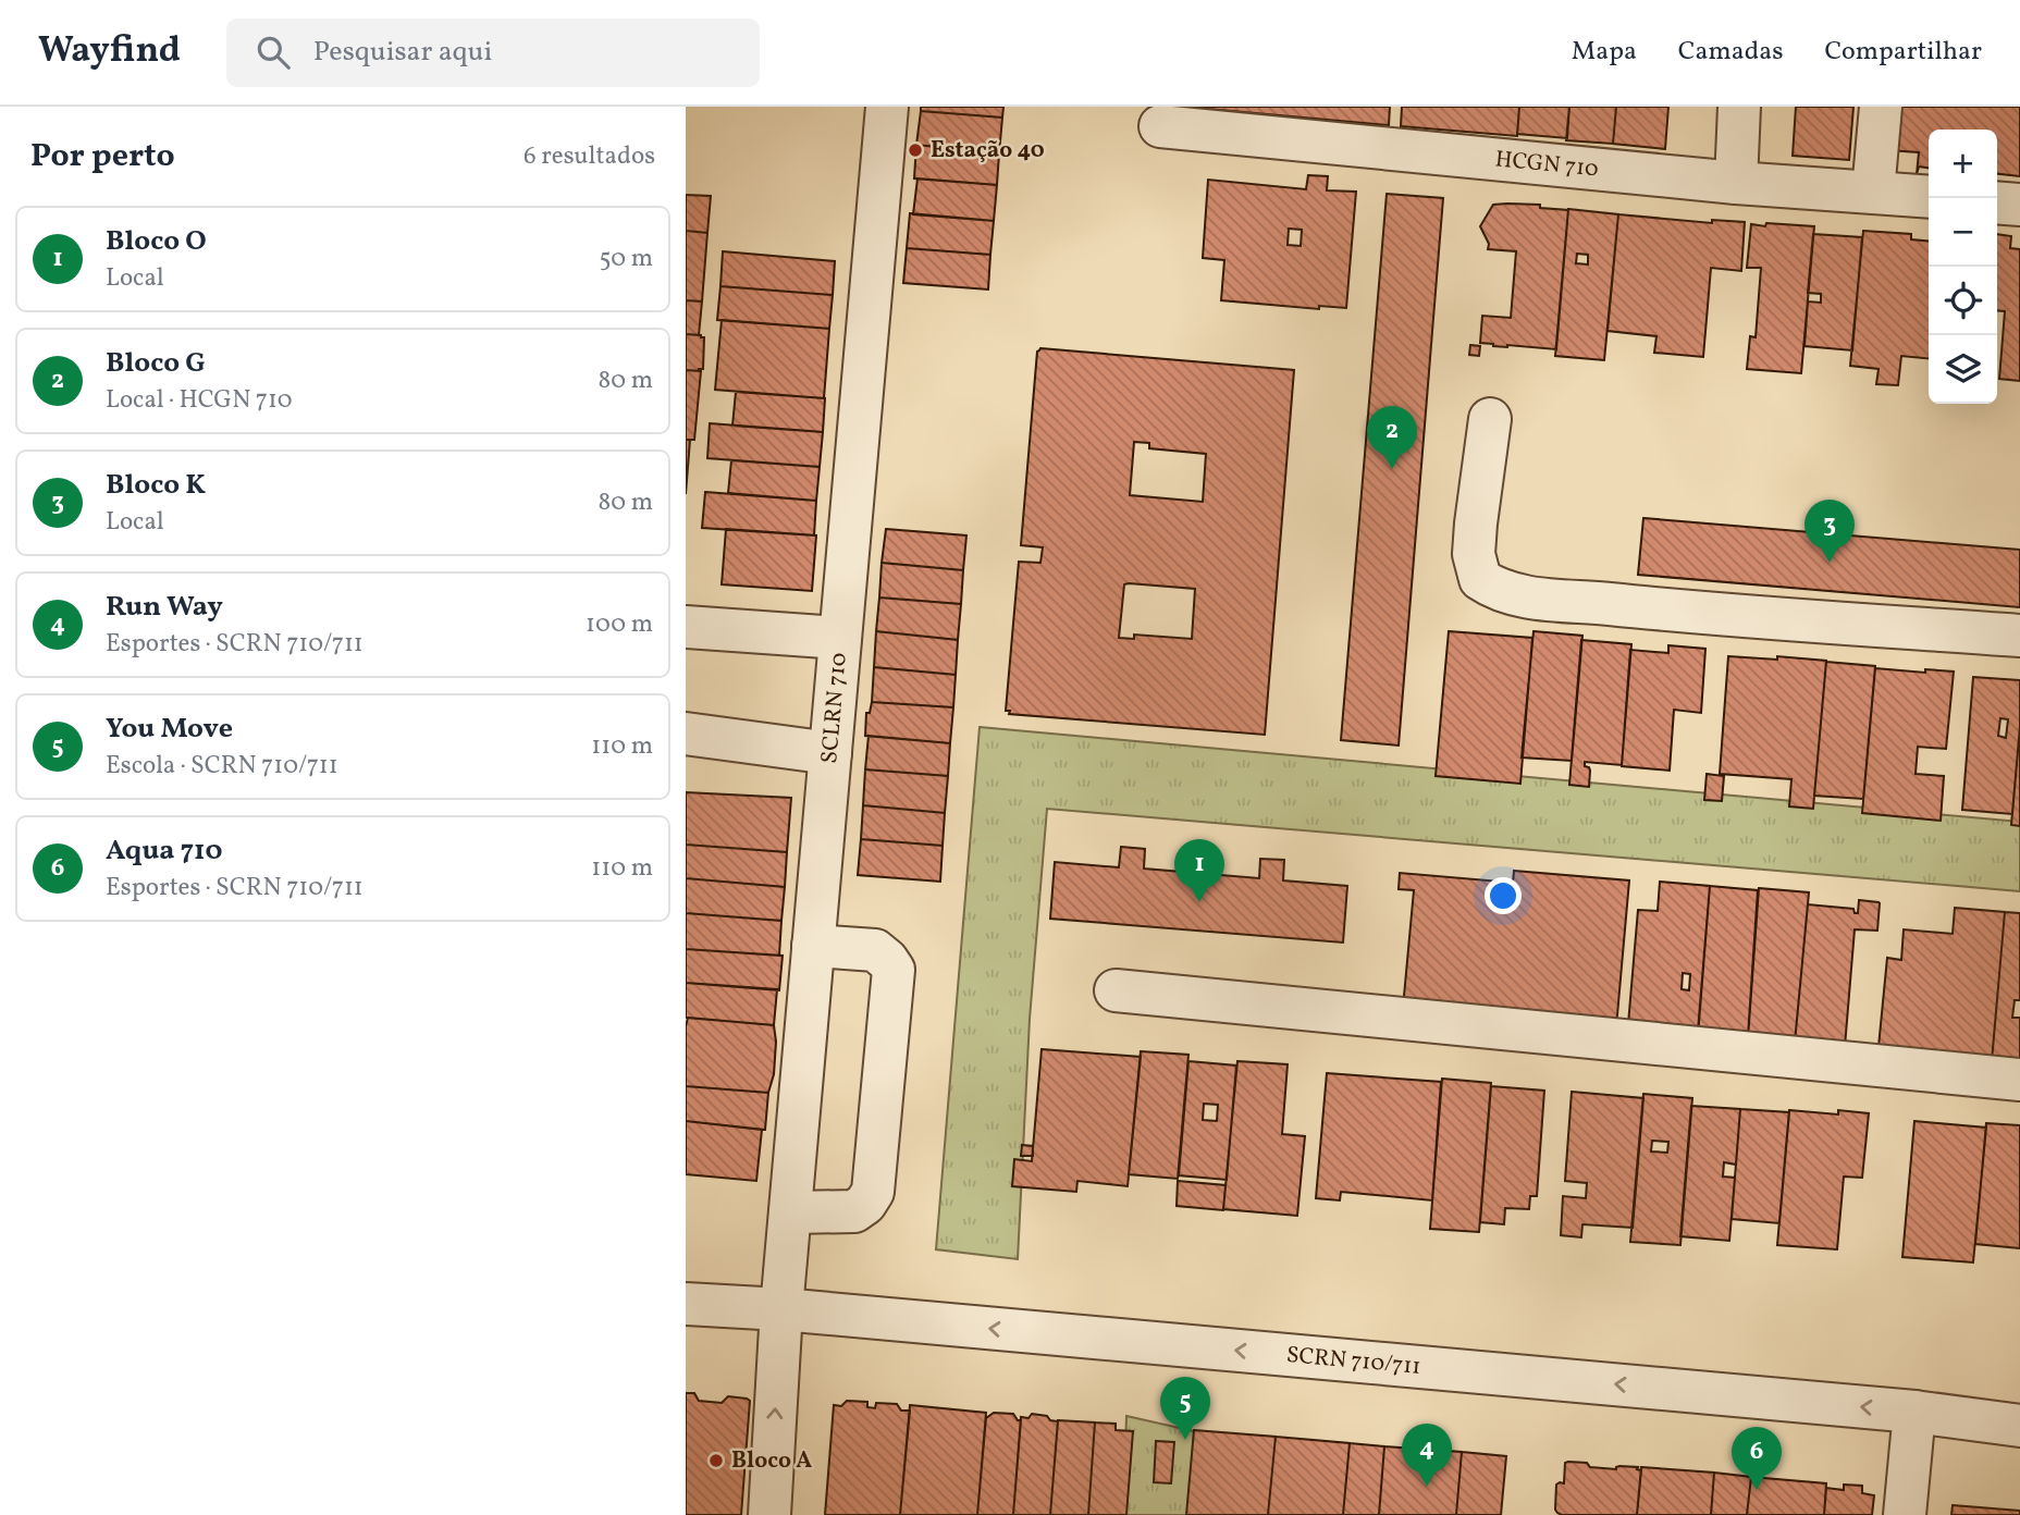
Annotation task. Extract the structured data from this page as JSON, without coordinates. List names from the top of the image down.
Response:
{
  "streets": {
    "street": ["HCGN 710", "SCLRN 710", "SCRN 710/711"]
  },
  "crossings": [
    ["SCLRN 710", "SCRN 710/711"]
  ],
  "places": ["Estação 40", "Bloco A"],
  "page": {
    "header": "Wayfind",
    "search": "Pesquisar aqui",
    "nav": ["Mapa", "Camadas", "Compartilhar"],
    "heading": ["Por perto", "6 resultados"],
    "map_buttons": ["+", "−"],
    "list": [
      {
        "mark": "1",
        "name": "Bloco O",
        "note": "Local",
        "value": "50 m"
      },
      {
        "mark": "2",
        "name": "Bloco G",
        "note": "Local · HCGN 710",
        "value": "80 m"
      },
      {
        "mark": "3",
        "name": "Bloco K",
        "note": "Local",
        "value": "80 m"
      },
      {
        "mark": "4",
        "name": "Run Way",
        "note": "Esportes · SCRN 710/711",
        "value": "100 m"
      },
      {
        "mark": "5",
        "name": "You Move",
        "note": "Escola · SCRN 710/711",
        "value": "110 m"
      },
      {
        "mark": "6",
        "name": "Aqua 710",
        "note": "Esportes · SCRN 710/711",
        "value": "110 m"
      }
    ],
    "pins": [
      "2",
      "3",
      "1",
      "5",
      "4",
      "6"
    ]
  }
}
